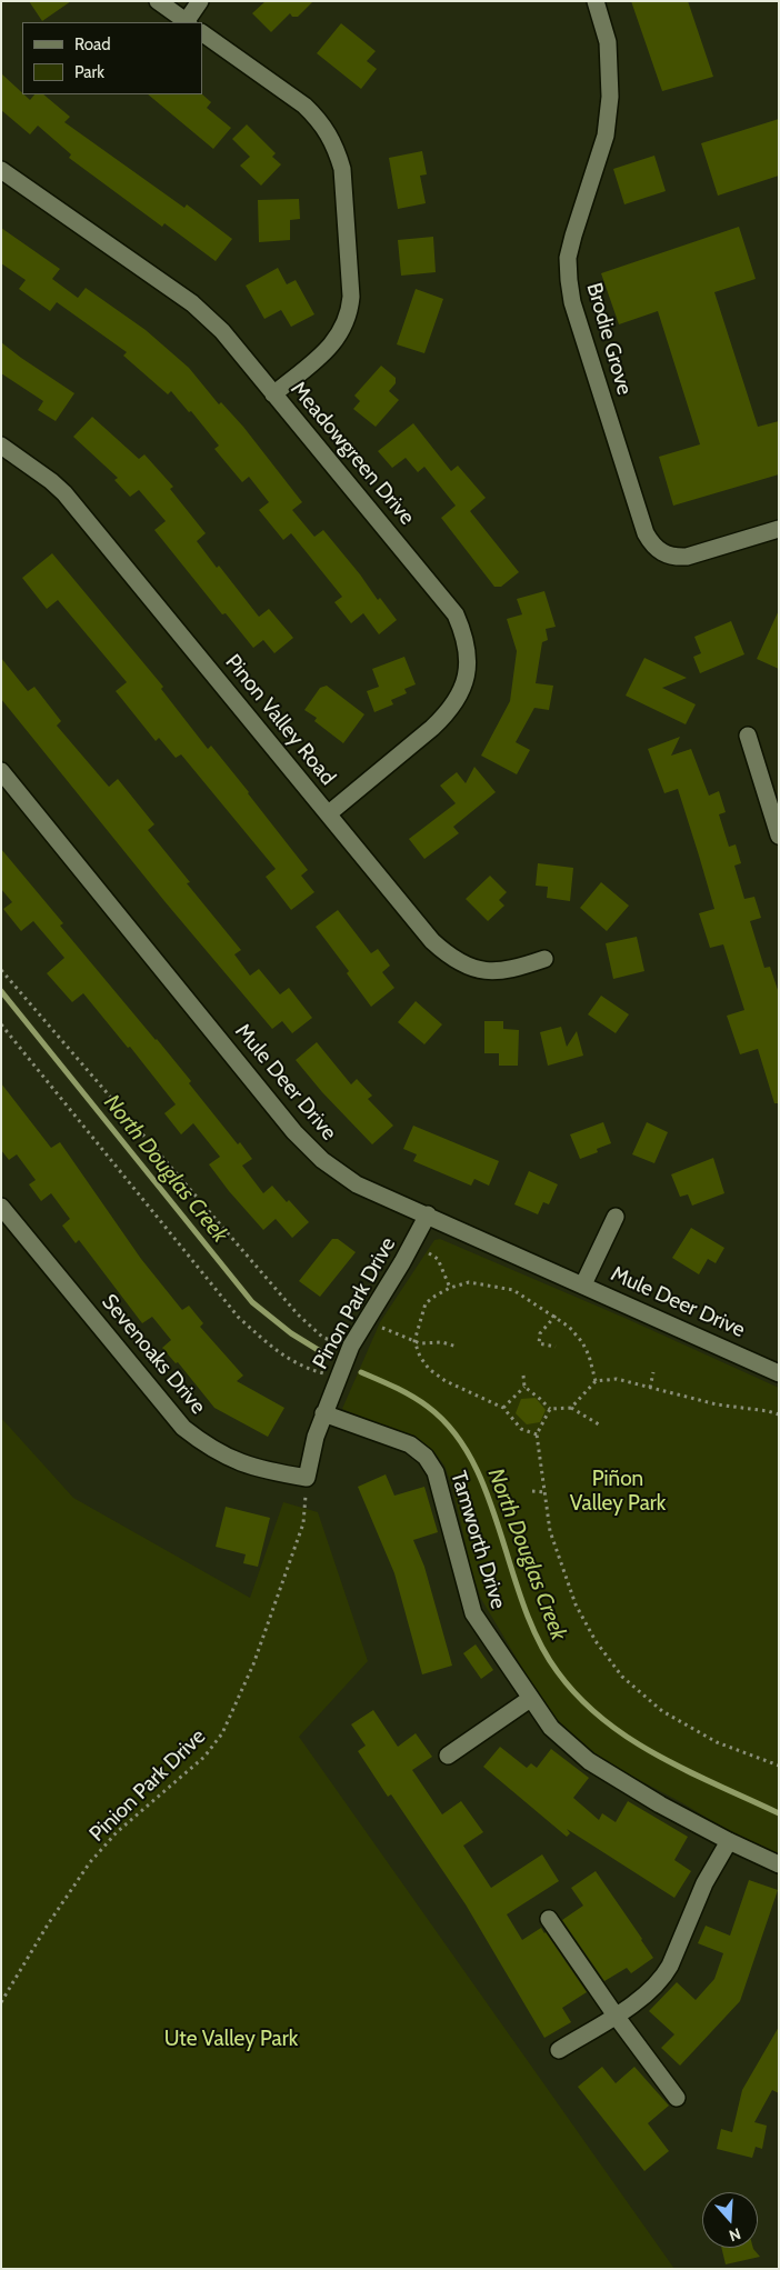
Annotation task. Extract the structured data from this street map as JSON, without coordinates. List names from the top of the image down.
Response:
{
  "streets": {
    "street": [
      "Brodie Grove",
      "Meadowgreen Drive",
      "Pinon Valley Road",
      "Mule Deer Drive",
      "Pinon Park Drive",
      "Sevenoaks Drive",
      "Tamworth Drive"
    ],
    "path": ["Pinion Park Drive"]
  },
  "crossings": [
    ["Meadowgreen Drive", "Pinon Valley Road"],
    ["Mule Deer Drive", "Pinon Park Drive"],
    ["Pinon Park Drive", "Sevenoaks Drive"],
    ["Pinon Park Drive", "Tamworth Drive"],
    ["Pinon Park Drive", "Pinion Park Drive"],
    ["Sevenoaks Drive", "Pinion Park Drive"]
  ],
  "water": ["North Douglas Creek"],
  "parks": ["Piñon Valley Park", "Ute Valley Park"],
  "legend": ["Road", "Park"],
  "north": "bottom"
}
